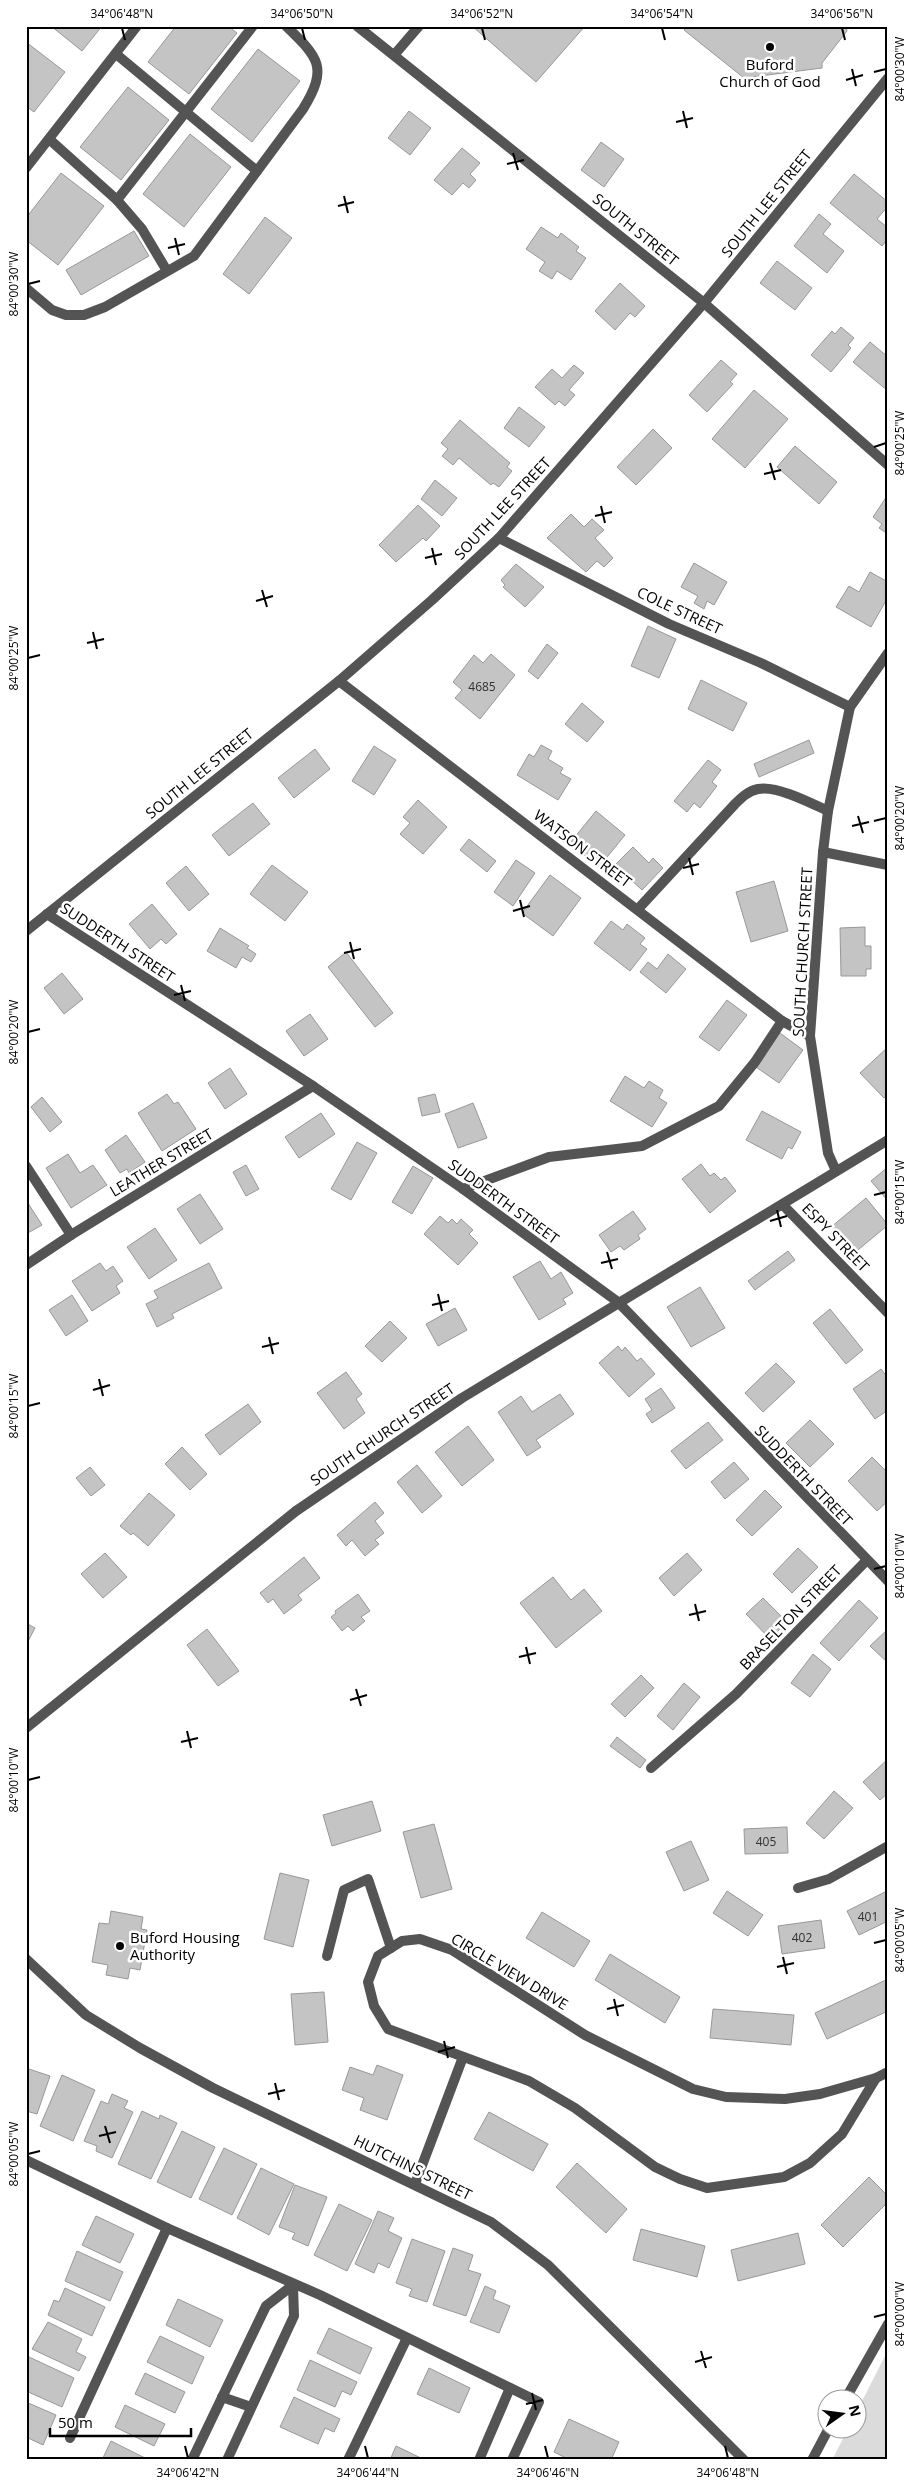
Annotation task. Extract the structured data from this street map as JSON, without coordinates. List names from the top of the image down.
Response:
{
  "streets": {
    "street": [
      "SOUTH LEE STREET",
      "SOUTH STREET",
      "COLE STREET",
      "WATSON STREET",
      "SUDDERTH STREET",
      "SOUTH CHURCH STREET",
      "LEATHER STREET",
      "ESPY STREET",
      "BRASELTON STREET",
      "CIRCLE VIEW DRIVE",
      "HUTCHINS STREET"
    ]
  },
  "crossings": [
    ["SOUTH LEE STREET", "SOUTH STREET"],
    ["SOUTH LEE STREET", "COLE STREET"],
    ["SOUTH LEE STREET", "WATSON STREET"],
    ["SOUTH LEE STREET", "SUDDERTH STREET"],
    ["WATSON STREET", "SOUTH CHURCH STREET"],
    ["SUDDERTH STREET", "SOUTH CHURCH STREET"],
    ["SUDDERTH STREET", "LEATHER STREET"],
    ["SUDDERTH STREET", "BRASELTON STREET"],
    ["SOUTH CHURCH STREET", "ESPY STREET"]
  ],
  "places": ["Buford Church of God", "Buford Housing Authority"],
  "house_numbers": [
    "4685",
    "405",
    "401",
    "402"
  ],
  "scale_bar": "50 m",
  "north": "right",
  "coordinates": [
    "34°06'48\"N",
    "34°06'50\"N",
    "34°06'52\"N",
    "34°06'54\"N",
    "34°06'56\"N",
    "84°00'30\"W",
    "84°00'25\"W",
    "84°00'20\"W",
    "84°00'15\"W",
    "84°00'10\"W",
    "84°00'05\"W",
    "84°00'00\"W",
    "34°06'42\"N",
    "34°06'44\"N",
    "34°06'46\"N"
  ]
}
